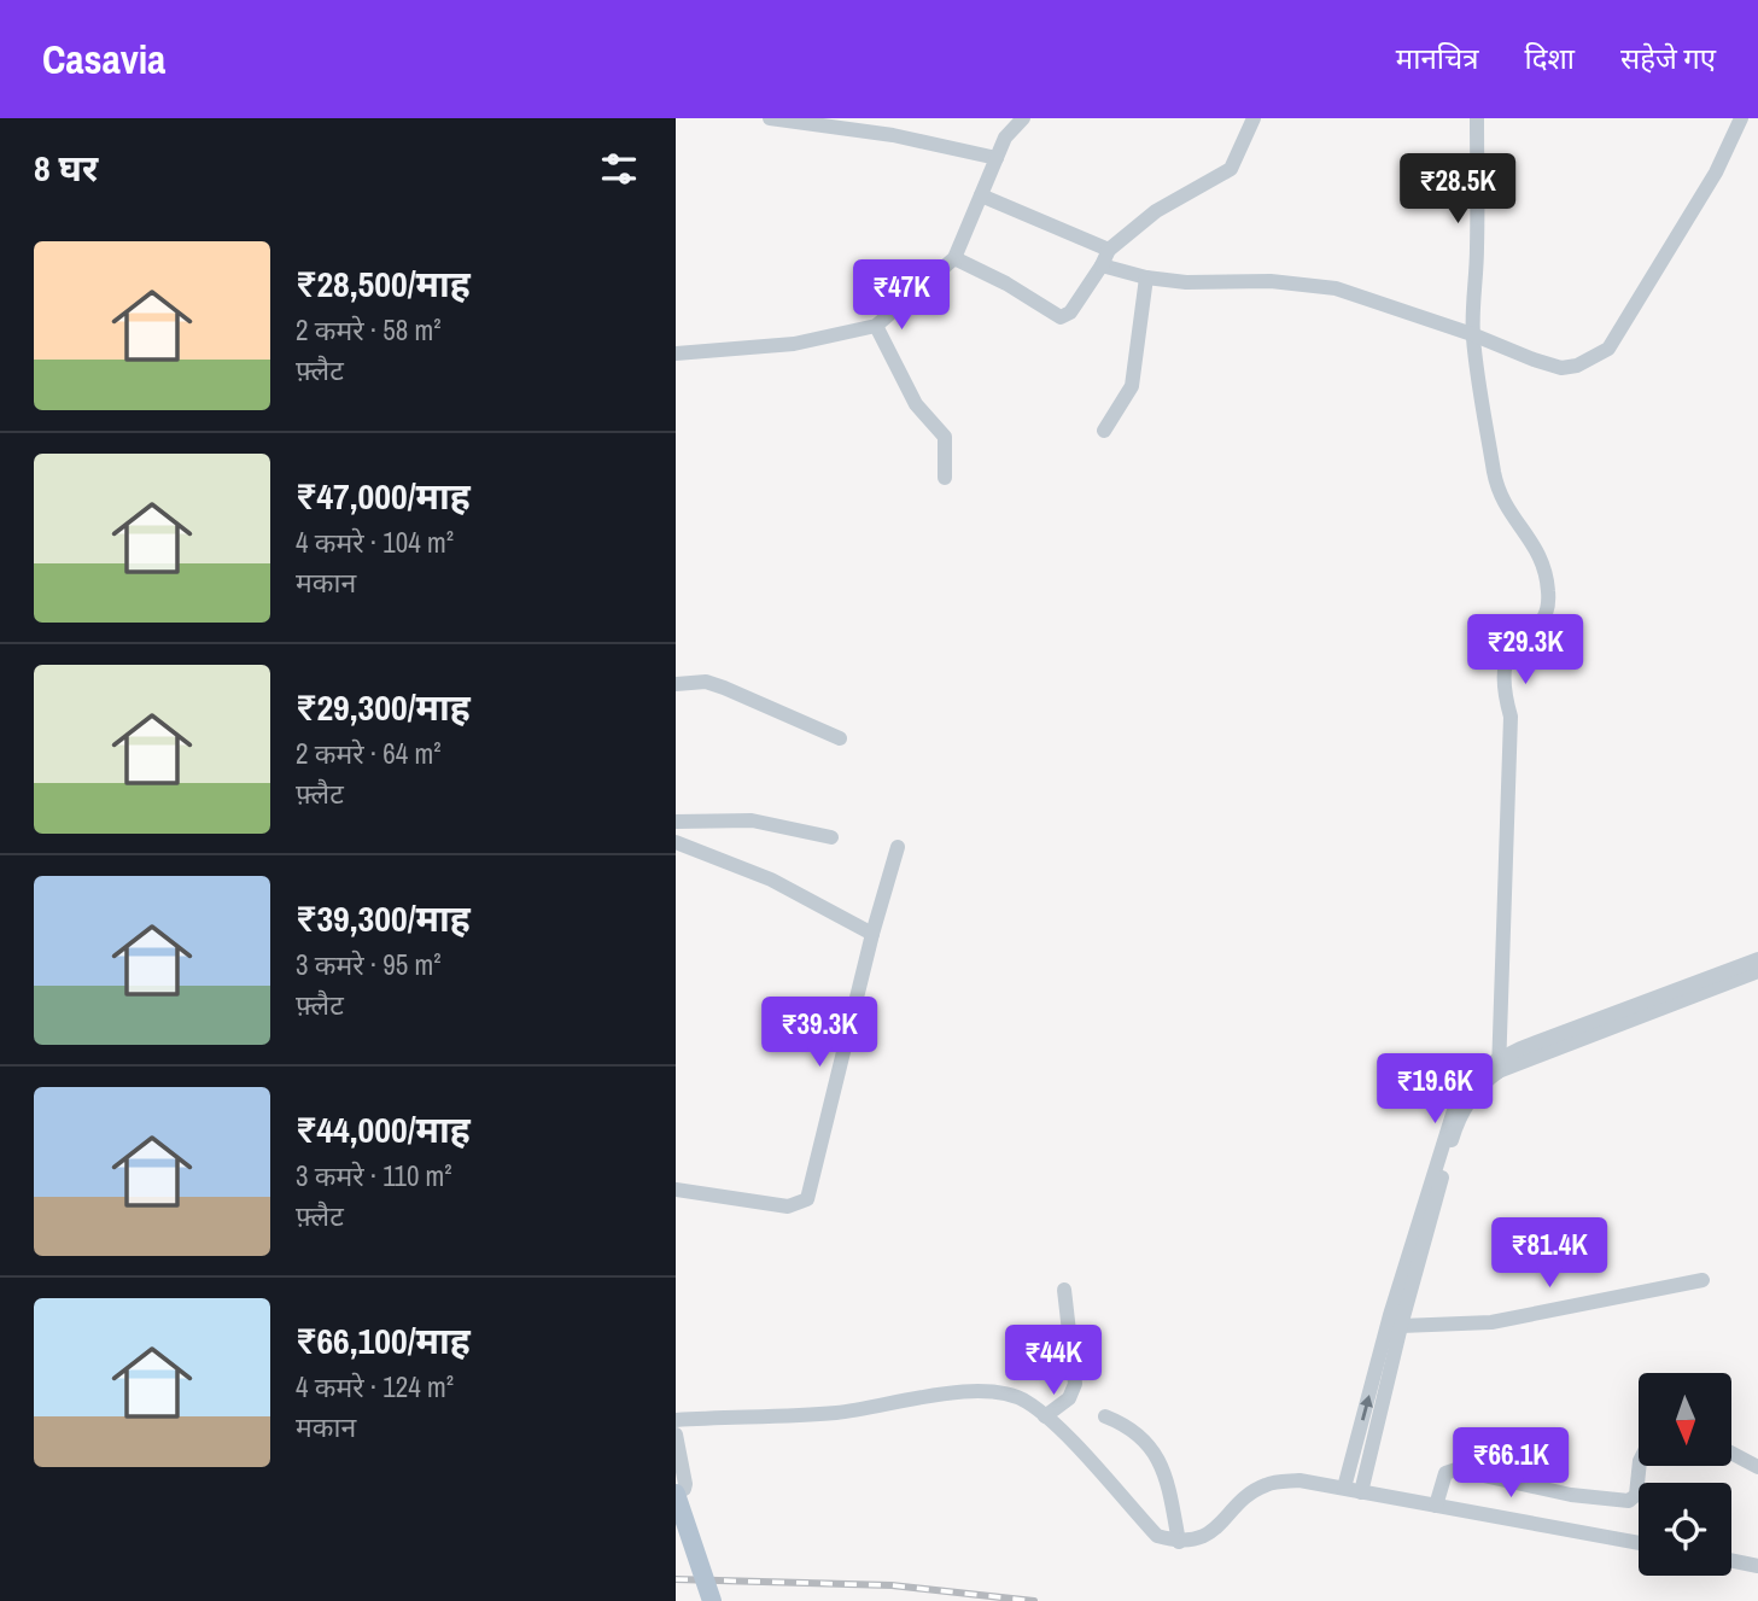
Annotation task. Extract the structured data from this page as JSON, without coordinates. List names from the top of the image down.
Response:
{
  "north": "bottom",
  "page": {
    "header": "Casavia",
    "nav": ["मानचित्र", "दिशा", "सहेजे गए"],
    "heading": "8 घर",
    "price": [
      "₹28.5K",
      "₹47K",
      "₹29.3K",
      "₹39.3K",
      "₹19.6K",
      "₹81.4K",
      "₹44K",
      "₹66.1K"
    ],
    "list": [
      {
        "name": "₹28,500/माह",
        "note": "2 कमरे · 58 m² · फ़्लैट"
      },
      {
        "name": "₹47,000/माह",
        "note": "4 कमरे · 104 m² · मकान"
      },
      {
        "name": "₹29,300/माह",
        "note": "2 कमरे · 64 m² · फ़्लैट"
      },
      {
        "name": "₹39,300/माह",
        "note": "3 कमरे · 95 m² · फ़्लैट"
      },
      {
        "name": "₹44,000/माह",
        "note": "3 कमरे · 110 m² · फ़्लैट"
      },
      {
        "name": "₹66,100/माह",
        "note": "4 कमरे · 124 m² · मकान"
      }
    ]
  }
}
